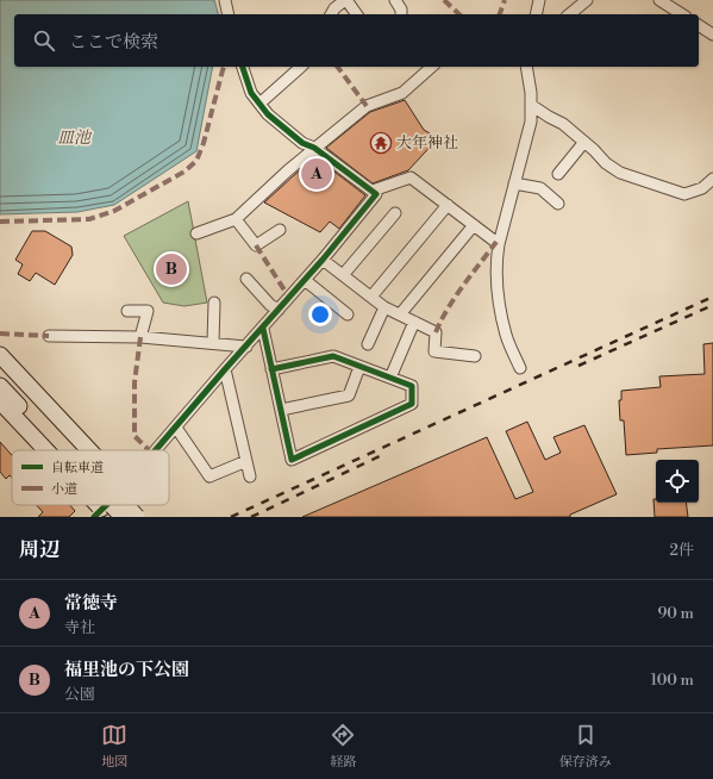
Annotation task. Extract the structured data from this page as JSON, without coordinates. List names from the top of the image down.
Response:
{
  "water": ["皿池"],
  "places": {
    "temple": ["大年神社"]
  },
  "legend": ["自転車道", "小道"],
  "page": {
    "search": "ここで検索",
    "pins": ["A", "B"],
    "heading": ["周辺", "2件"],
    "list": [
      {
        "mark": "A",
        "name": "常徳寺",
        "note": "寺社",
        "value": "90 m"
      },
      {
        "mark": "B",
        "name": "福里池の下公園",
        "note": "公園",
        "value": "100 m"
      }
    ],
    "nav": ["地図", "経路", "保存済み"]
  }
}
